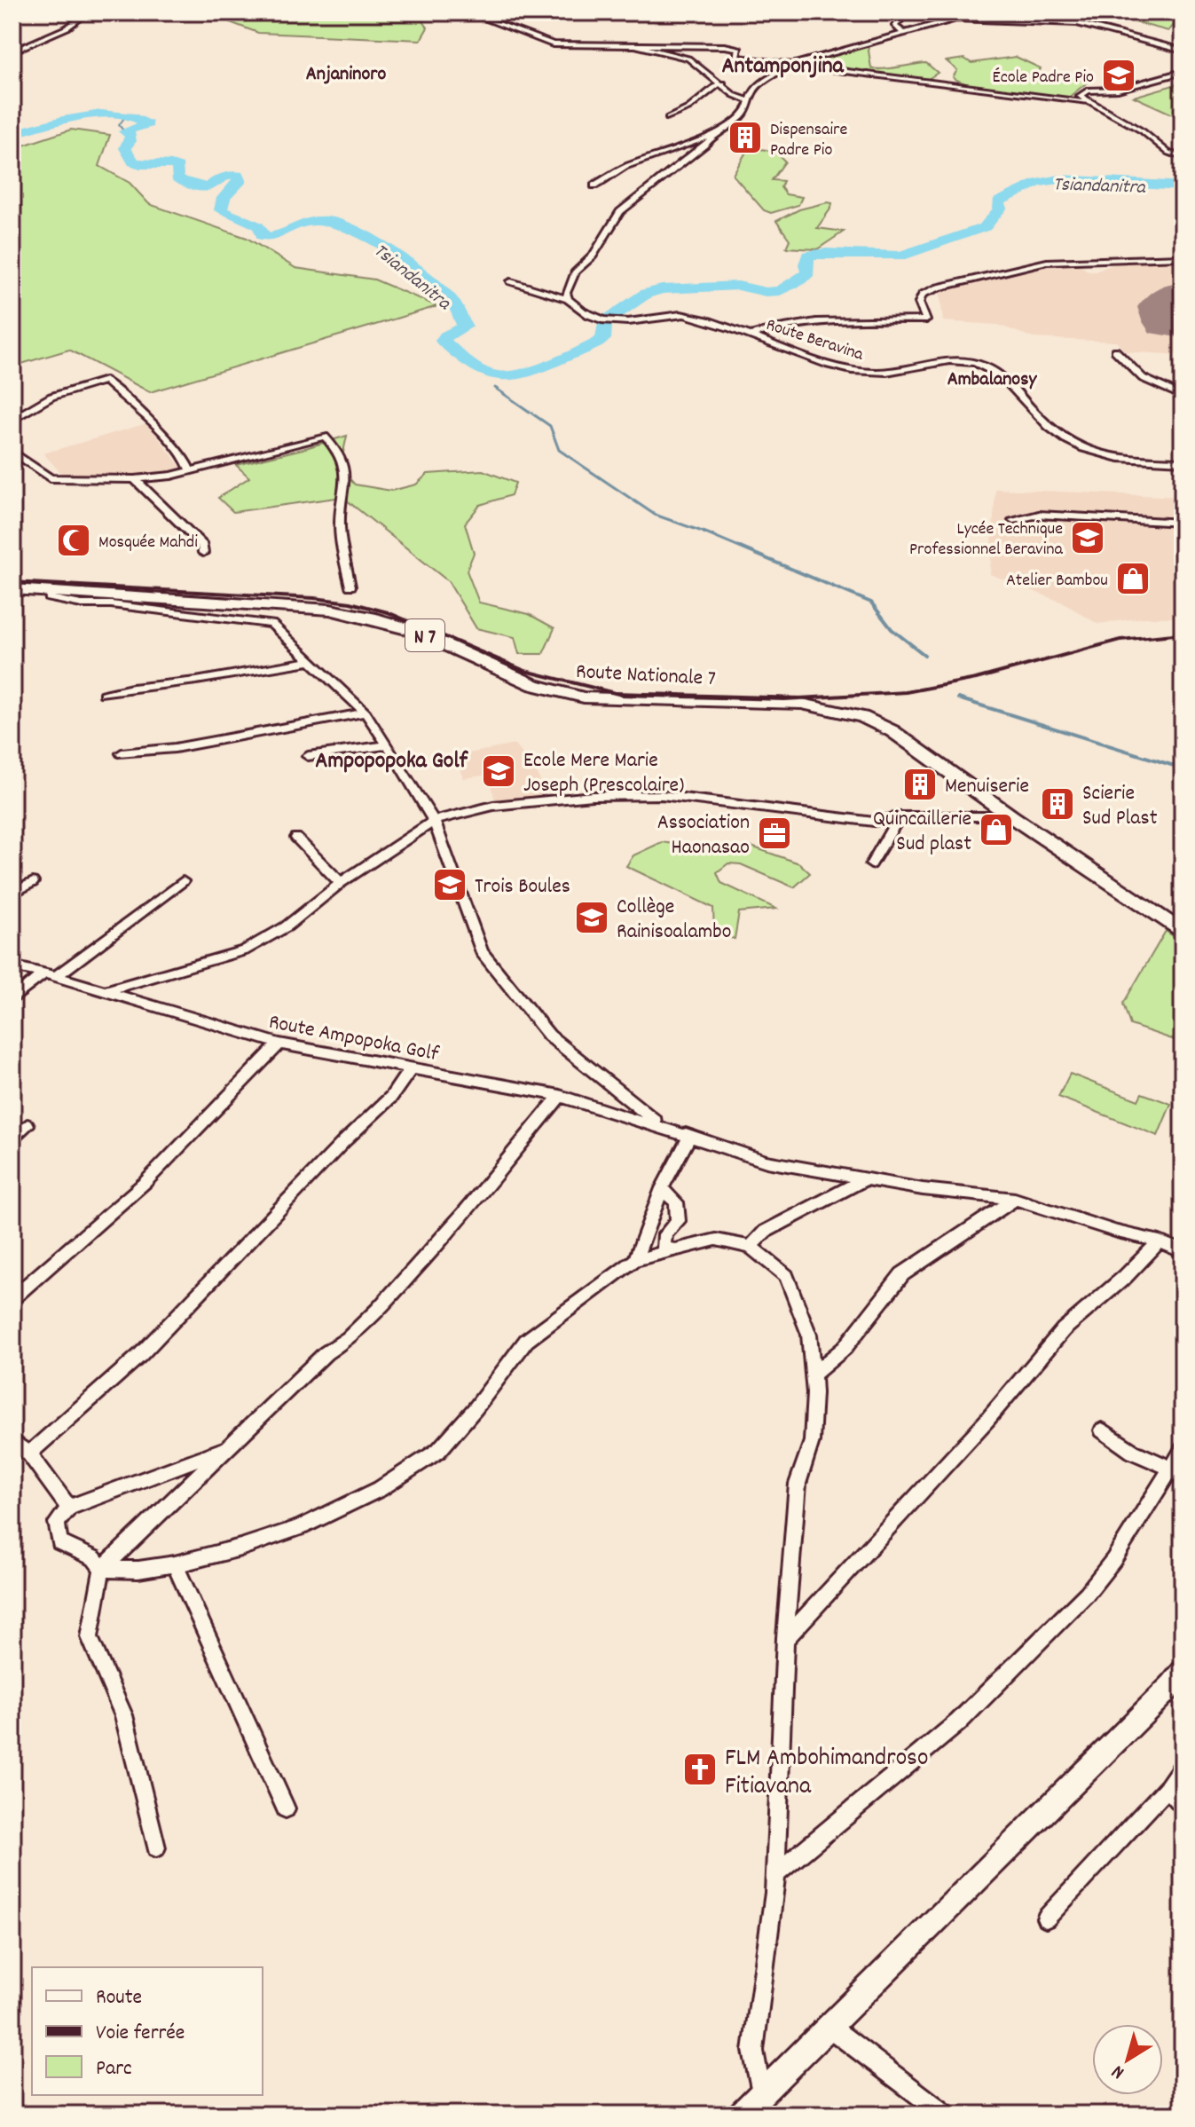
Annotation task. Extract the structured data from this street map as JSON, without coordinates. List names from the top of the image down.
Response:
{
  "streets": {
    "main road": ["N 7", "Route Nationale 7"],
    "street": ["Route Beravina", "Route Ampopoka Golf"]
  },
  "districts": [
    "Antamponjina",
    "Anjaninoro",
    "Ambalanosy",
    "Ampopopoka Golf"
  ],
  "water": ["Tsiandanitra"],
  "places": {
    "school or university": [
      "École Padre Pio",
      "Lycée Technique Professionnel Beravina",
      "Ecole Mere Marie Joseph (Prescolaire)",
      "Trois Boules",
      "Collège Rainisoalambo"
    ],
    "building": ["Dispensaire Padre Pio", "Menuiserie", "Scierie Sud Plast"],
    "mosque": ["Mosquée Mahdi"],
    "shop": ["Atelier Bambou", "Quincaillerie Sud plast"],
    "office": ["Association Haonasao"],
    "church": ["FLM Ambohimandroso Fitiavana"]
  },
  "legend": ["Route", "Voie ferrée", "Parc"],
  "north": "bottom left"
}
